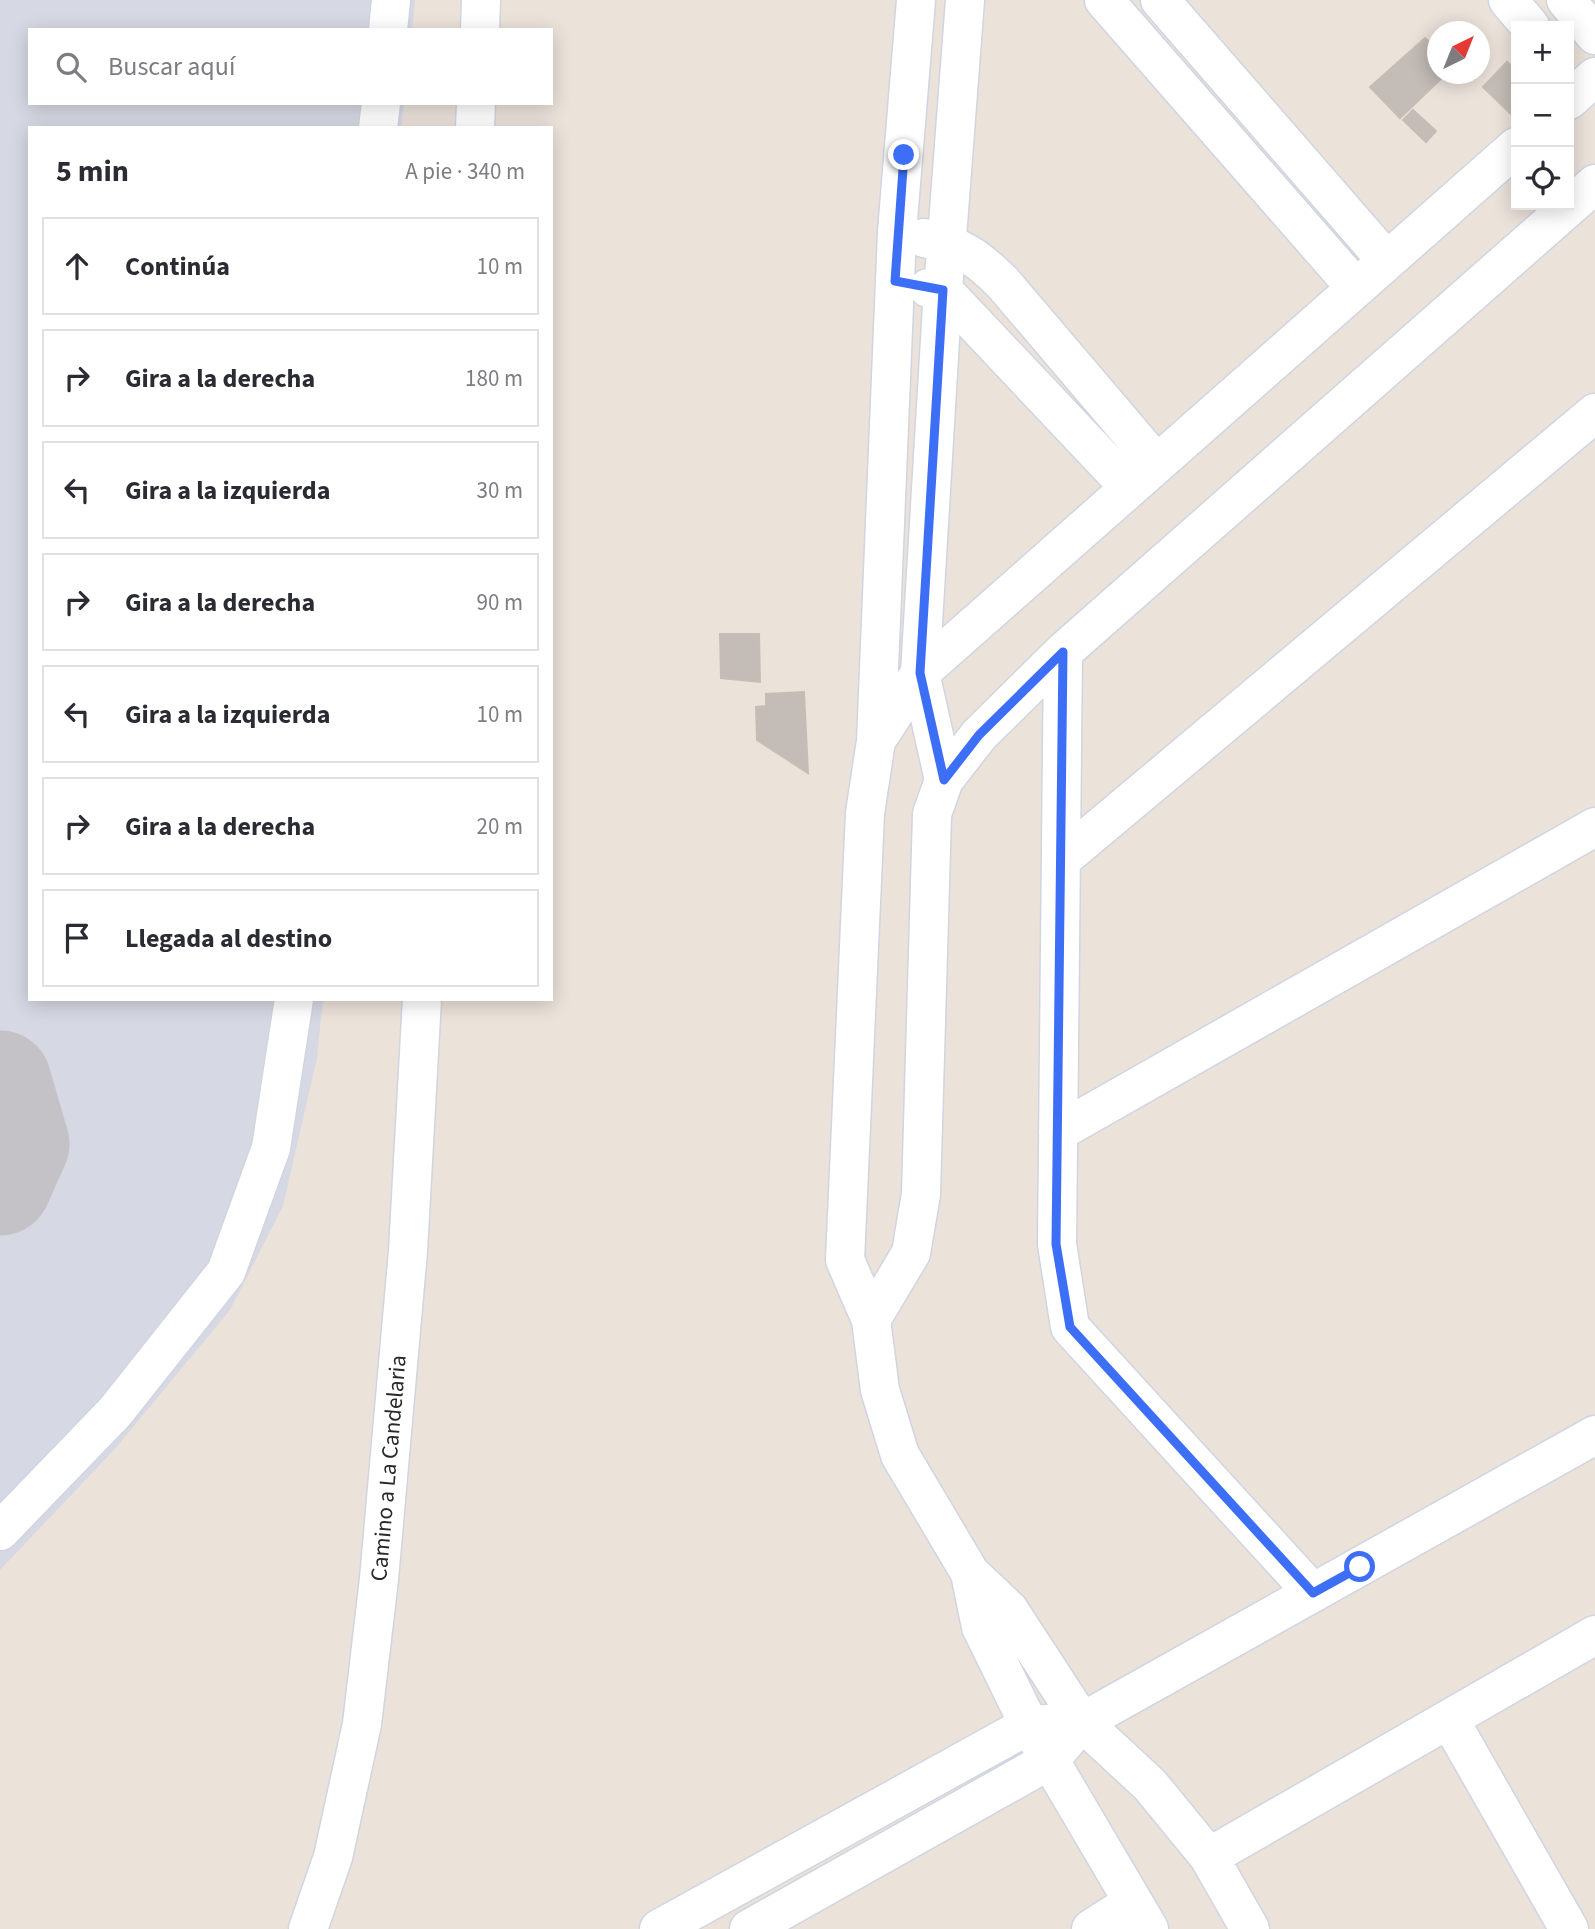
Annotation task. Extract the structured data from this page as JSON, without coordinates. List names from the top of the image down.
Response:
{
  "streets": {
    "street": ["Camino a La Candelaria"]
  },
  "north": "top right",
  "page": {
    "map_buttons": ["+", "−"],
    "search": "Buscar aquí",
    "heading": ["5 min", "A pie · 340 m"],
    "list": [
      ["Continúa", "10 m"],
      ["Gira a la derecha", "180 m"],
      ["Gira a la izquierda", "30 m"],
      ["Gira a la derecha", "90 m"],
      ["Gira a la izquierda", "10 m"],
      ["Gira a la derecha", "20 m"],
      "Llegada al destino"
    ]
  }
}
